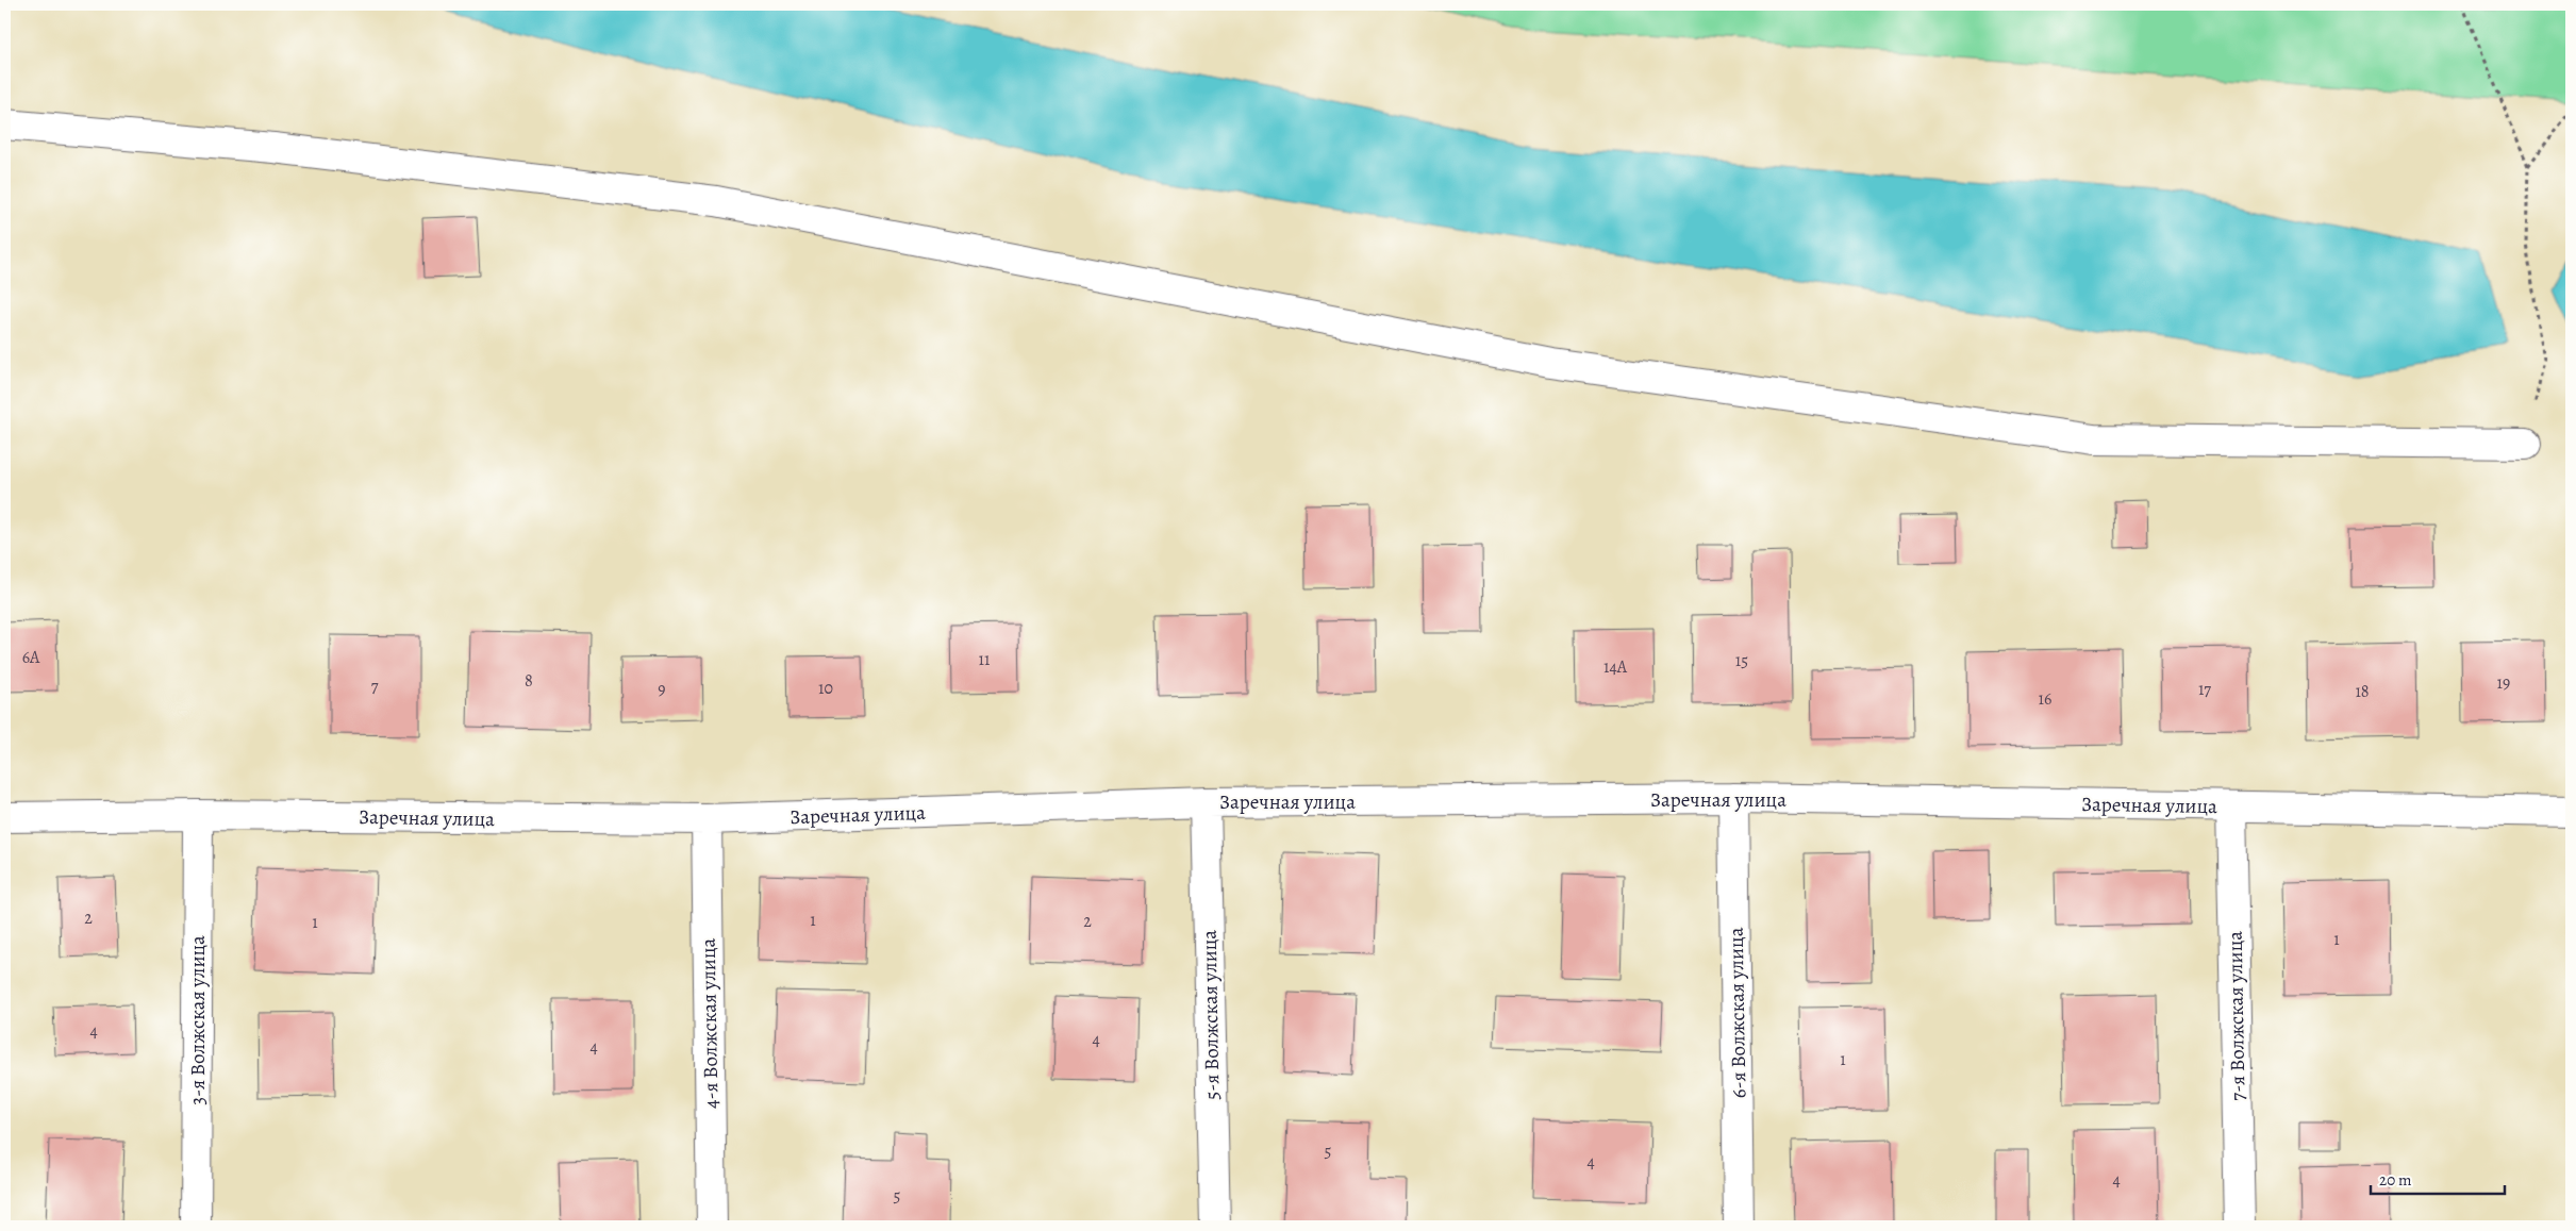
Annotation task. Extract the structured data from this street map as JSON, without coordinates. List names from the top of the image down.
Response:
{
  "streets": {
    "street": [
      "Заречная улица",
      "6-я Волжская улица",
      "5-я Волжская улица",
      "7-я Волжская улица",
      "3-я Волжская улица",
      "4-я Волжская улица"
    ]
  },
  "crossings": [
    ["Заречная улица", "6-я Волжская улица"],
    ["Заречная улица", "5-я Волжская улица"],
    ["Заречная улица", "7-я Волжская улица"],
    ["Заречная улица", "3-я Волжская улица"],
    ["Заречная улица", "4-я Волжская улица"]
  ],
  "house_numbers": [
    "6А",
    "11",
    "15",
    "14А",
    "8",
    "19",
    "7",
    "10",
    "9",
    "17",
    "18",
    "16",
    "2",
    "1",
    "2",
    "1",
    "1",
    "4",
    "4",
    "4",
    "1",
    "5",
    "4",
    "4",
    "5"
  ],
  "scale_bar": "20 m"
}
